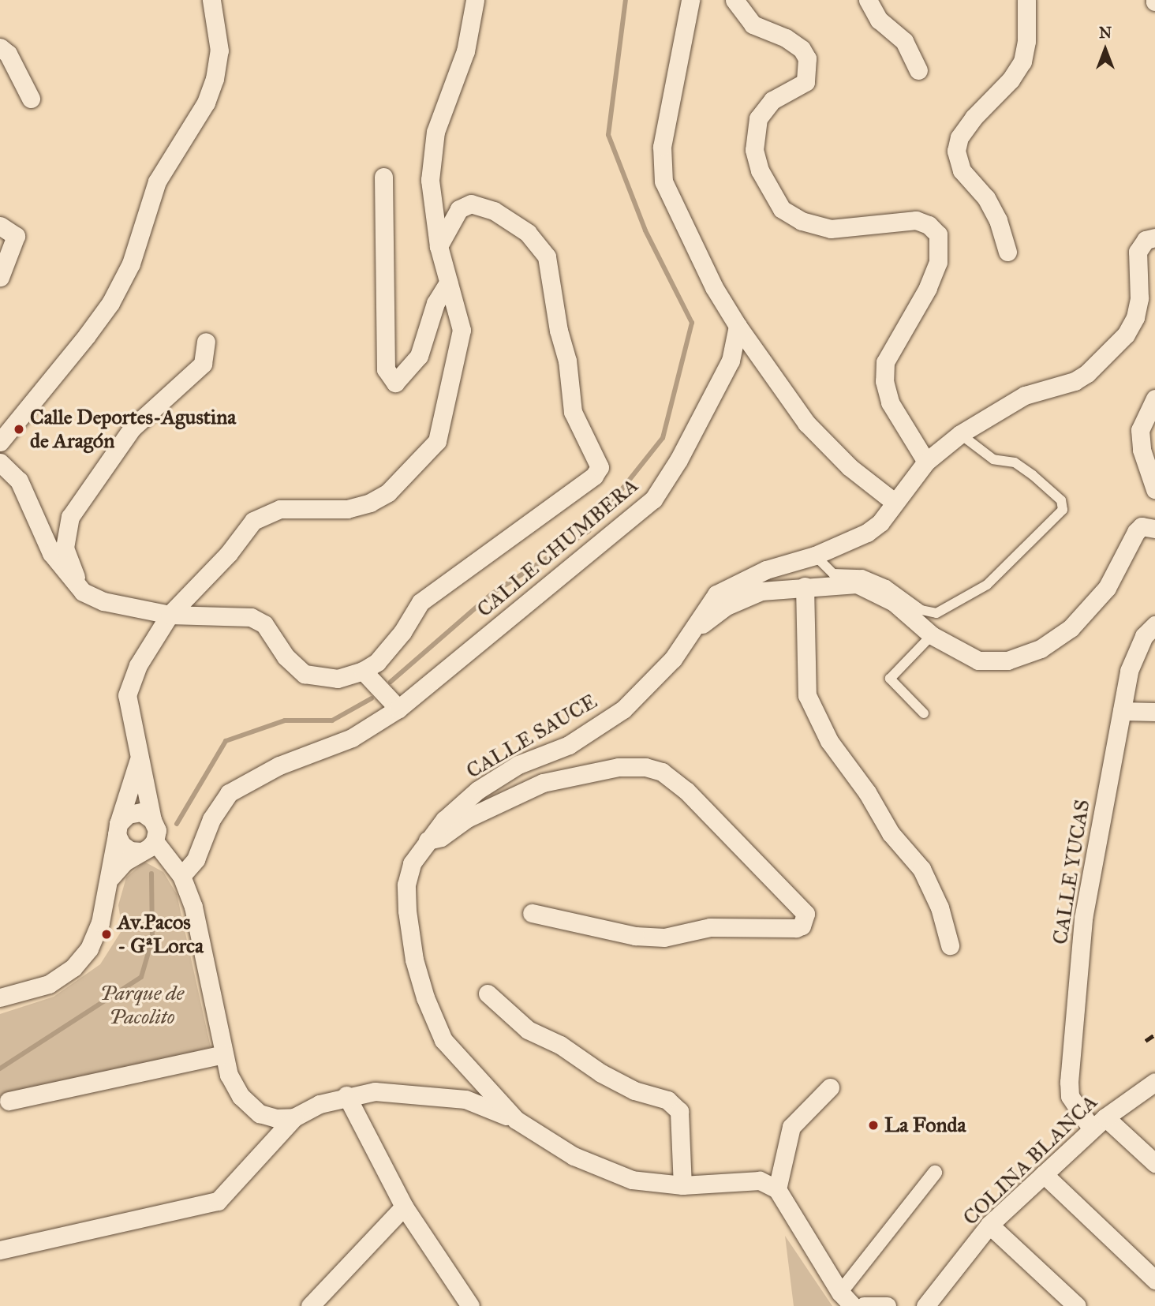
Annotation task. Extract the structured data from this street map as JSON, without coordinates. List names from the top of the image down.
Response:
{
  "streets": {
    "street": [
      "CALLE CHUMBERA",
      "CALLE SAUCE",
      "CALLE YUCAS",
      "COLINA BLANCA"
    ]
  },
  "crossings": [
    ["CALLE YUCAS", "COLINA BLANCA"]
  ],
  "parks": ["Parque de Pacolito"],
  "places": ["Calle Deportes-Agustina de Aragón", "Av.Pacos - GªLorca", "La Fonda"],
  "north": "top"
}
